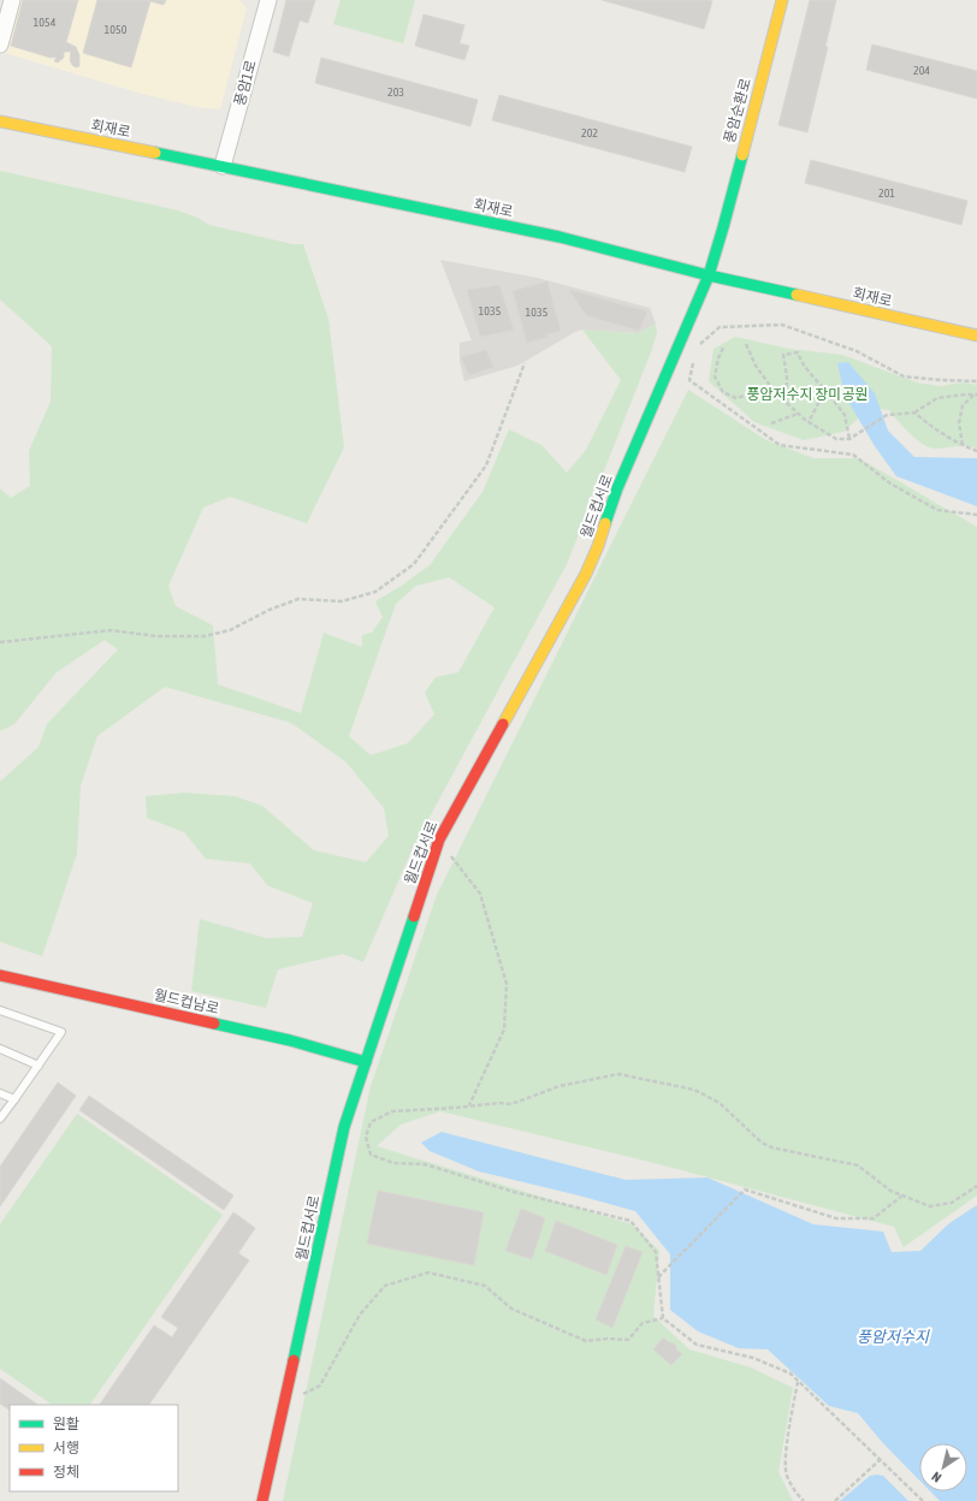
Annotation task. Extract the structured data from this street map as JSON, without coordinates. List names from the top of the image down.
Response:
{
  "streets": {
    "street": [
      "풍암1로",
      "풍암순환로",
      "회재로",
      "월드컵서로",
      "월드컵남로"
    ]
  },
  "crossings": [
    ["풍암1로", "회재로"],
    ["풍암순환로", "월드컵서로"],
    ["회재로", "월드컵서로"],
    ["월드컵서로", "월드컵남로"]
  ],
  "water": ["풍암저수지"],
  "parks": ["풍암저수지 장미공원"],
  "house_numbers": [
    "1054",
    "1050",
    "204",
    "203",
    "202",
    "201",
    "1035",
    "1035"
  ],
  "legend": ["원활", "서행", "정체"],
  "north": "bottom left"
}
